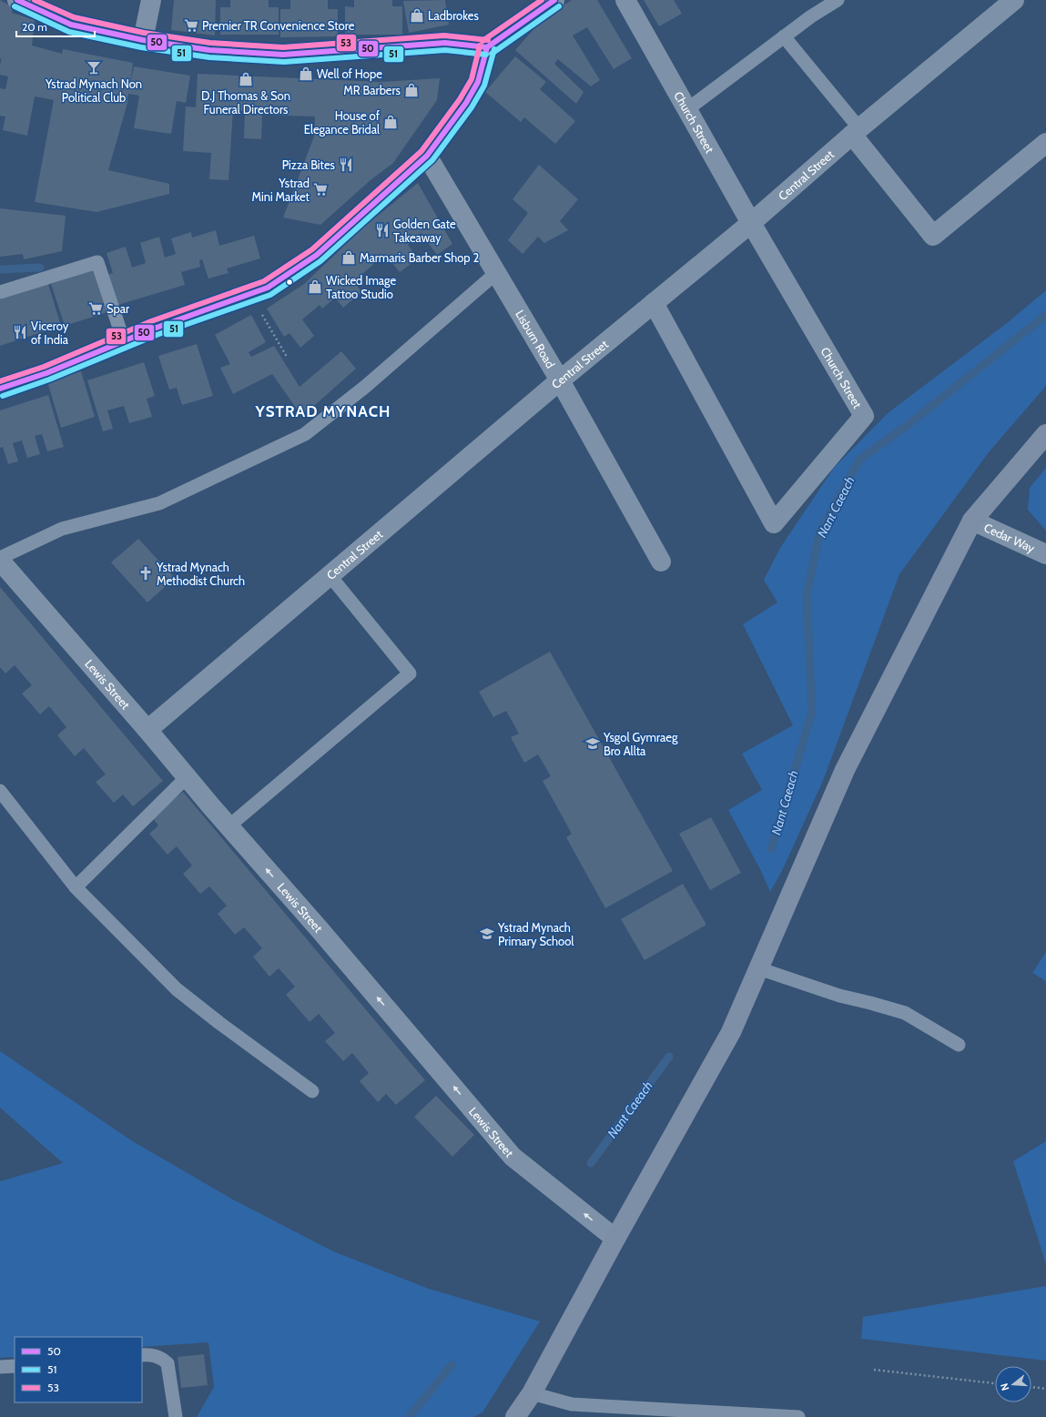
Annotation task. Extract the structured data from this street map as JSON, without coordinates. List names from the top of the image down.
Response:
{
  "streets": {
    "street": [
      "Church Street",
      "Central Street",
      "Lisburn Road",
      "Cedar Way",
      "Lewis Street"
    ]
  },
  "crossings": [
    ["Church Street", "Central Street"],
    ["Central Street", "Lisburn Road"],
    ["Central Street", "Lewis Street"]
  ],
  "one_way": ["Lewis Street"],
  "districts": ["YSTRAD MYNACH"],
  "water": ["Nant Caeach"],
  "places": {
    "shop": [
      "Ladbrokes",
      "Well of Hope",
      "D.J Thomas & Son Funeral Directors",
      "MR Barbers",
      "House of Elegance Bridal",
      "Marmaris Barber Shop 2",
      "Wicked Image Tattoo Studio"
    ],
    "supermarket": ["Premier TR Convenience Store", "Ystrad Mini Market", "Spar"],
    "bar": ["Ystrad Mynach Non Political Club"],
    "restaurant": ["Pizza Bites", "Golden Gate Takeaway", "Viceroy of India"],
    "church": ["Ystrad Mynach Methodist Church"],
    "school or university": ["Ysgol Gymraeg Bro Allta", "Ystrad Mynach Primary School"]
  },
  "lines": ["transit line 50", "transit line 53", "transit line 51"],
  "legend": ["50", "51", "53"],
  "scale_bar": "20 m",
  "north": "left"
}
